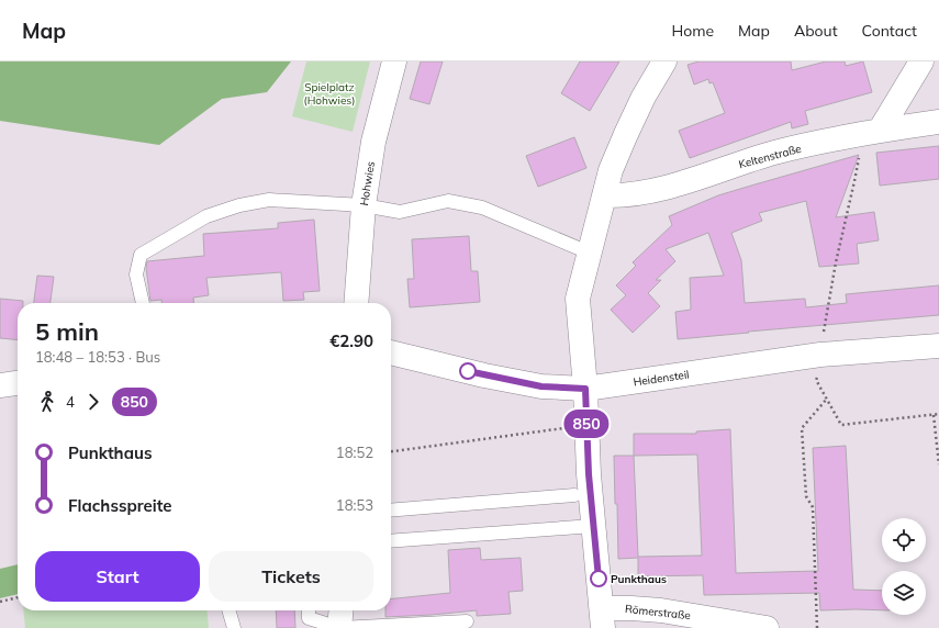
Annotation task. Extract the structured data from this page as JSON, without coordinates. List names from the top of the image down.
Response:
{
  "streets": {
    "street": [
      "Keltenstraße",
      "Hohwies",
      "Heidensteil",
      "Römerstraße"
    ]
  },
  "parks": ["Spielplatz (Hohwies)"],
  "places": ["Punkthaus"],
  "lines": ["bus line 850"],
  "page": {
    "header": "Map",
    "nav": [
      "Home",
      "Map",
      "About",
      "Contact"
    ],
    "on_map": "850",
    "heading": ["5 min", "18:48 – 18:53 · Bus", "€2.90"],
    "legs": ["4", "850"],
    "list": [
      {
        "name": "Punkthaus",
        "value": "18:52"
      },
      {
        "name": "Flachsspreite",
        "value": "18:53"
      }
    ],
    "buttons": ["Start", "Tickets"]
  }
}
